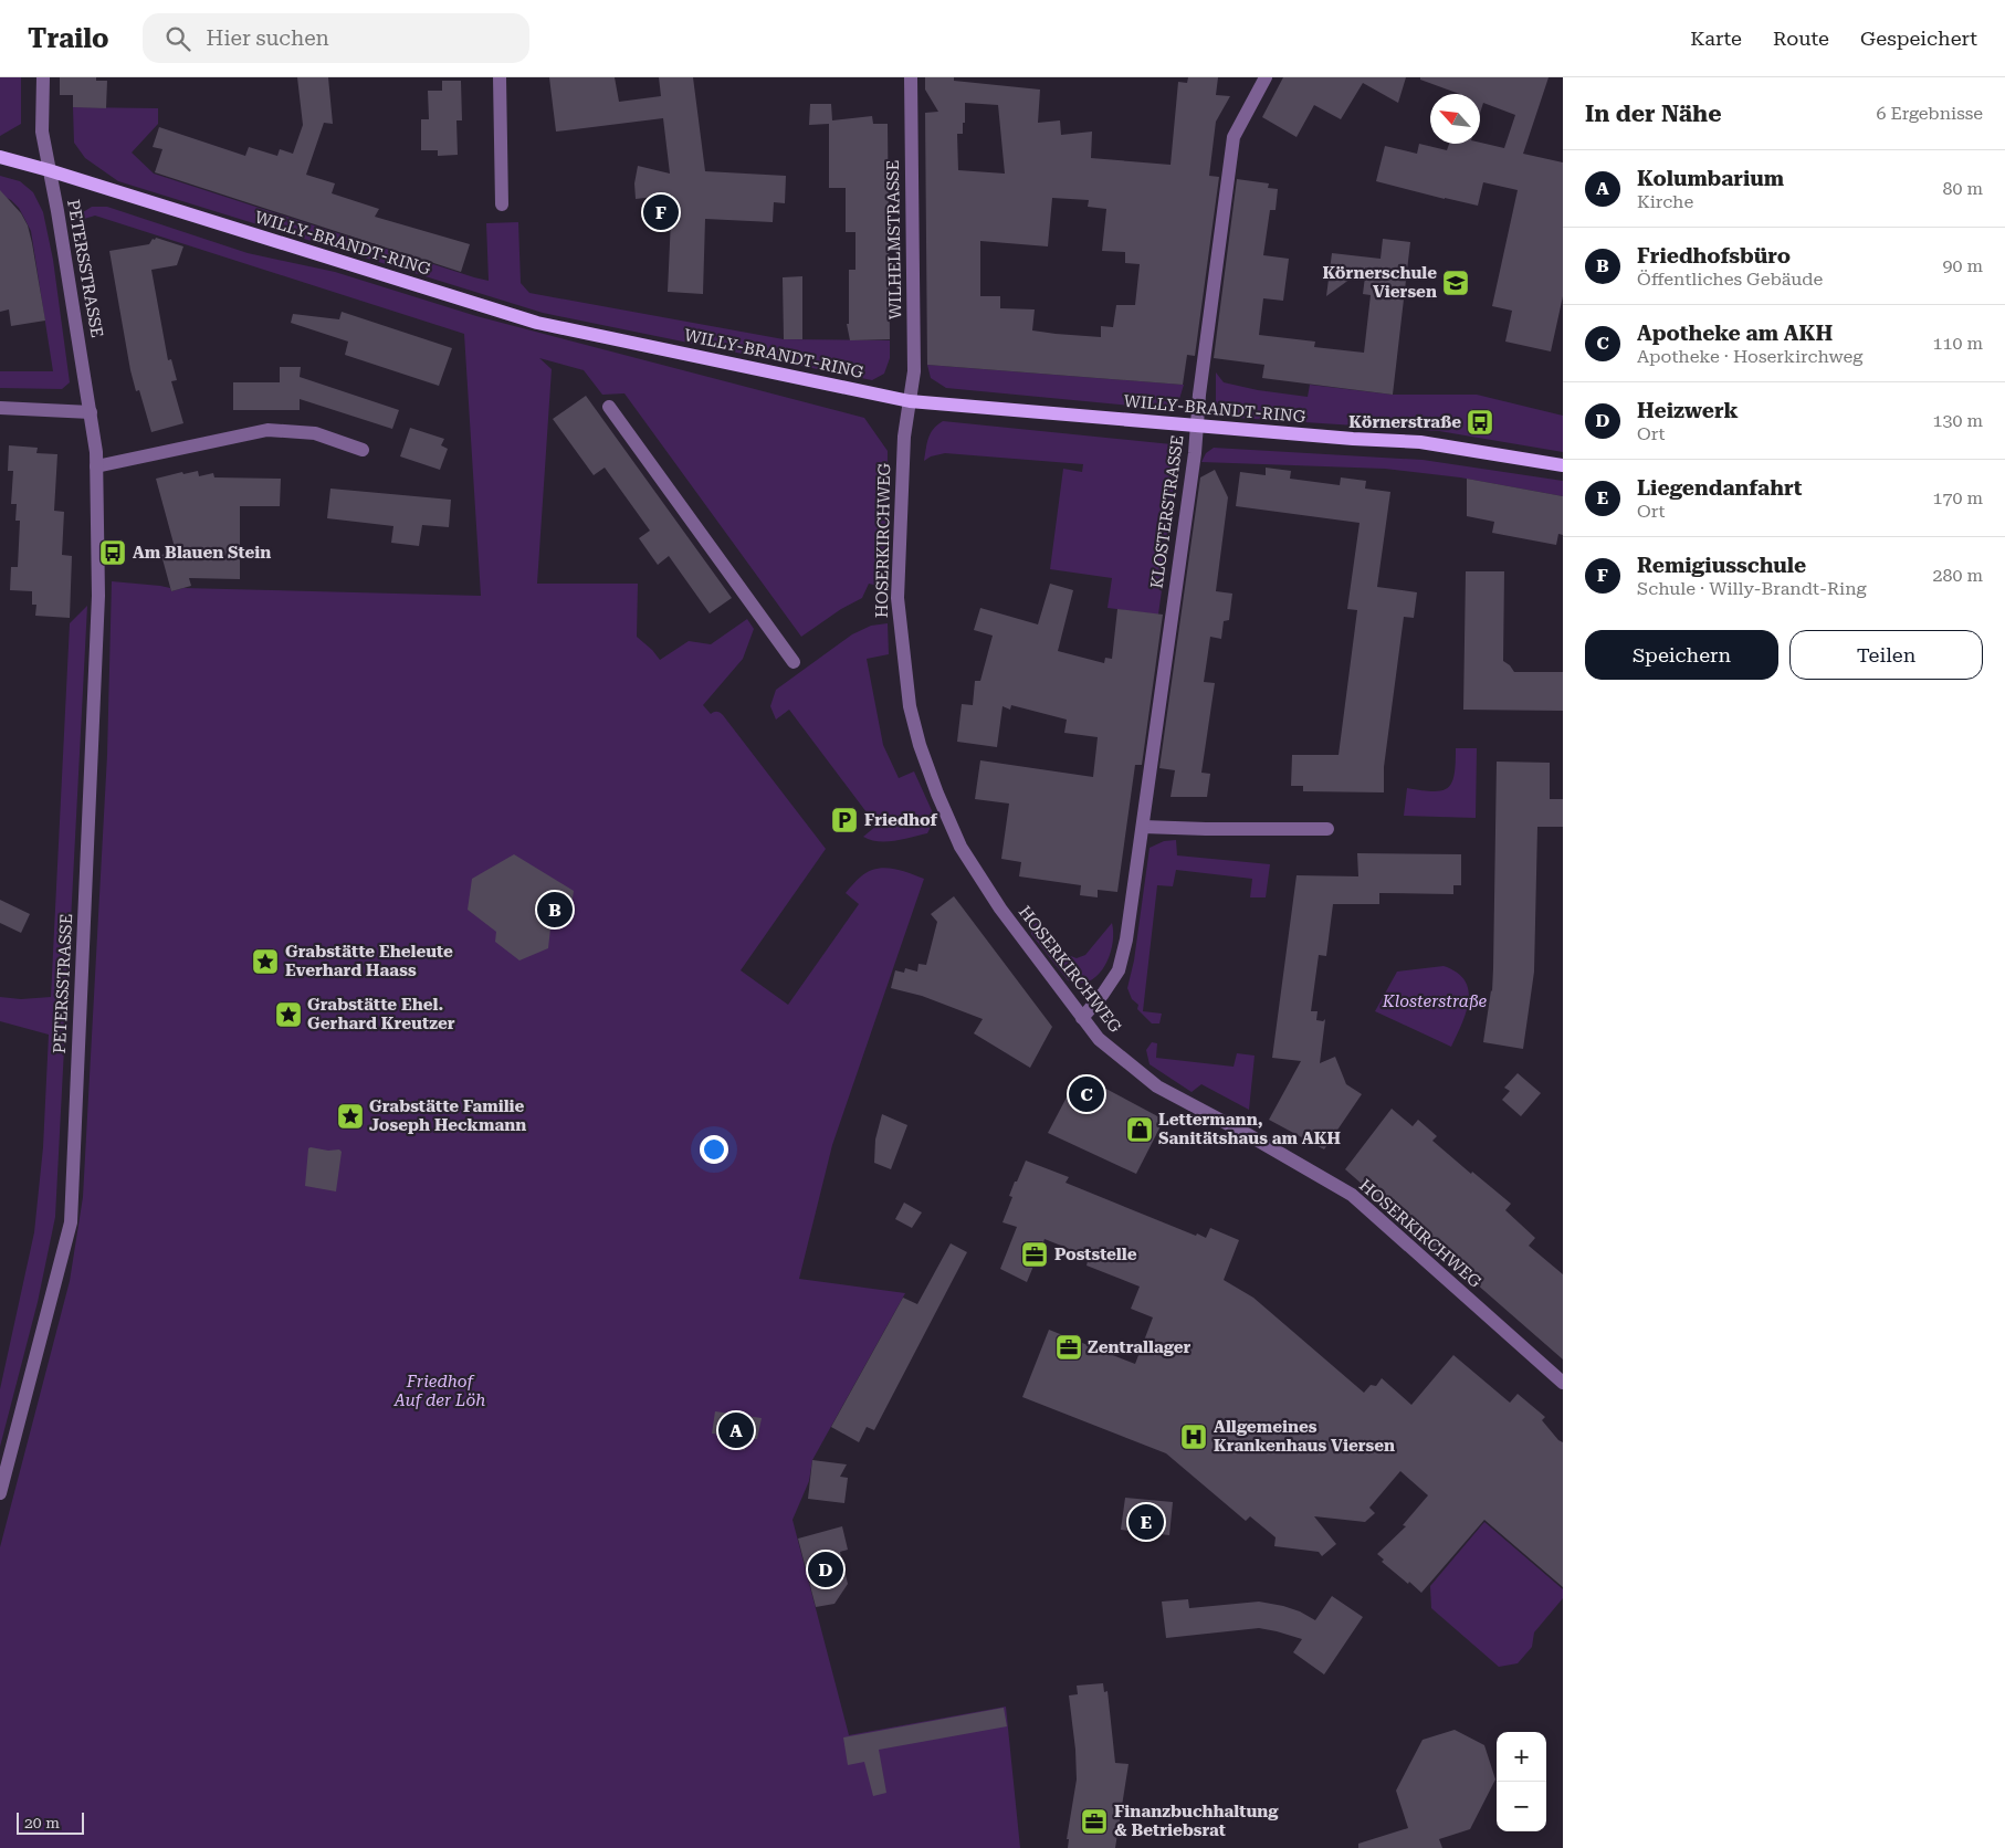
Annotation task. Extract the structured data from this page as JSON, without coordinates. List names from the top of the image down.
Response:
{
  "streets": {
    "main road": ["WILLY-BRANDT-RING"],
    "street": [
      "WILHELMSTRASSE",
      "PETERSSTRASSE",
      "KLOSTERSTRASSE",
      "HOSERKIRCHWEG"
    ]
  },
  "crossings": [
    ["WILHELMSTRASSE", "WILLY-BRANDT-RING"],
    ["WILHELMSTRASSE", "HOSERKIRCHWEG"],
    ["WILLY-BRANDT-RING", "PETERSSTRASSE"],
    ["WILLY-BRANDT-RING", "KLOSTERSTRASSE"],
    ["WILLY-BRANDT-RING", "HOSERKIRCHWEG"],
    ["KLOSTERSTRASSE", "HOSERKIRCHWEG"]
  ],
  "parks": ["Klosterstraße", "Friedhof Auf der Löh"],
  "places": {
    "school or university": ["Körnerschule Viersen"],
    "bus stop": ["Körnerstraße", "Am Blauen Stein"],
    "parking": ["Friedhof"],
    "place": ["Grabstätte Eheleute Everhard Haass", "Grabstätte Ehel. Gerhard Kreutzer", "Grabstätte Familie Joseph Heckmann"],
    "shop": ["Lettermann, Sanitätshaus am AKH"],
    "office": ["Poststelle", "Zentrallager", "Finanzbuchhaltung & Betriebsrat"],
    "hospital": ["Allgemeines Krankenhaus Viersen"]
  },
  "scale_bar": "20 m",
  "north": "top left",
  "page": {
    "header": "Trailo",
    "search": "Hier suchen",
    "nav": ["Karte", "Route", "Gespeichert"],
    "heading": ["In der Nähe", "6 Ergebnisse"],
    "list": [
      {
        "mark": "A",
        "name": "Kolumbarium",
        "note": "Kirche",
        "value": "80 m"
      },
      {
        "mark": "B",
        "name": "Friedhofsbüro",
        "note": "Öffentliches Gebäude",
        "value": "90 m"
      },
      {
        "mark": "C",
        "name": "Apotheke am AKH",
        "note": "Apotheke · Hoserkirchweg",
        "value": "110 m"
      },
      {
        "mark": "D",
        "name": "Heizwerk",
        "note": "Ort",
        "value": "130 m"
      },
      {
        "mark": "E",
        "name": "Liegendanfahrt",
        "note": "Ort",
        "value": "170 m"
      },
      {
        "mark": "F",
        "name": "Remigiusschule",
        "note": "Schule · Willy-Brandt-Ring",
        "value": "280 m"
      }
    ],
    "pins": [
      "F",
      "B",
      "C",
      "A",
      "E",
      "D"
    ],
    "buttons": ["Speichern", "Teilen"],
    "map_buttons": ["+", "−"],
    "scale": "20 m"
  }
}
